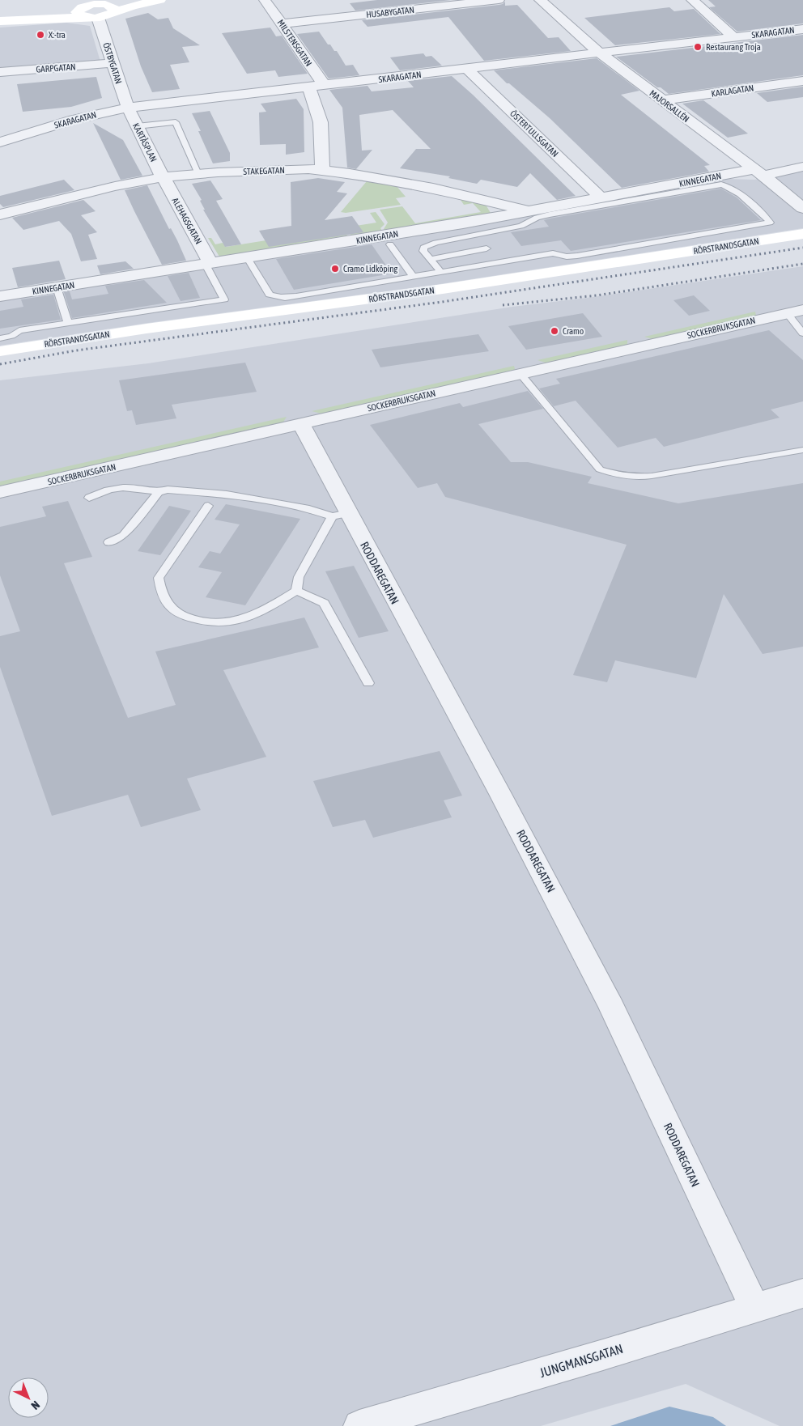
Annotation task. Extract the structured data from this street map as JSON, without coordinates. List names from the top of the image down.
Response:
{
  "streets": {
    "main road": ["RÖRSTRANDSGATAN"],
    "street": [
      "HUSABYGATAN",
      "SKARAGATAN",
      "MILSTENSGATAN",
      "ÖSTBYGATAN",
      "GARPGATAN",
      "KARLAGATAN",
      "MAJORSALLÉN",
      "ÖSTERTULLSGATAN",
      "KARTÅSPLAN",
      "STAKEGATAN",
      "KINNEGATAN",
      "ALEHAGSGATAN",
      "SOCKERBRUKSGATAN",
      "RODDAREGATAN",
      "JUNGMANSGATAN"
    ]
  },
  "crossings": [
    ["HUSABYGATAN", "MILSTENSGATAN"],
    ["SKARAGATAN", "MILSTENSGATAN"],
    ["SKARAGATAN", "ÖSTBYGATAN"],
    ["SKARAGATAN", "MAJORSALLÉN"],
    ["SKARAGATAN", "ÖSTERTULLSGATAN"],
    ["SKARAGATAN", "KARTÅSPLAN"],
    ["ÖSTBYGATAN", "GARPGATAN"],
    ["ÖSTBYGATAN", "KARTÅSPLAN"],
    ["KARLAGATAN", "MAJORSALLÉN"],
    ["MAJORSALLÉN", "KINNEGATAN"],
    ["ÖSTERTULLSGATAN", "KINNEGATAN"],
    ["KARTÅSPLAN", "STAKEGATAN"],
    ["KARTÅSPLAN", "ALEHAGSGATAN"],
    ["STAKEGATAN", "KINNEGATAN"],
    ["STAKEGATAN", "ALEHAGSGATAN"],
    ["KINNEGATAN", "ALEHAGSGATAN"],
    ["SOCKERBRUKSGATAN", "RODDAREGATAN"],
    ["RODDAREGATAN", "JUNGMANSGATAN"]
  ],
  "places": [
    "X:-tra",
    "Restaurang Troja",
    "Cramo Lidköping",
    "Cramo"
  ],
  "north": "bottom right"
}
